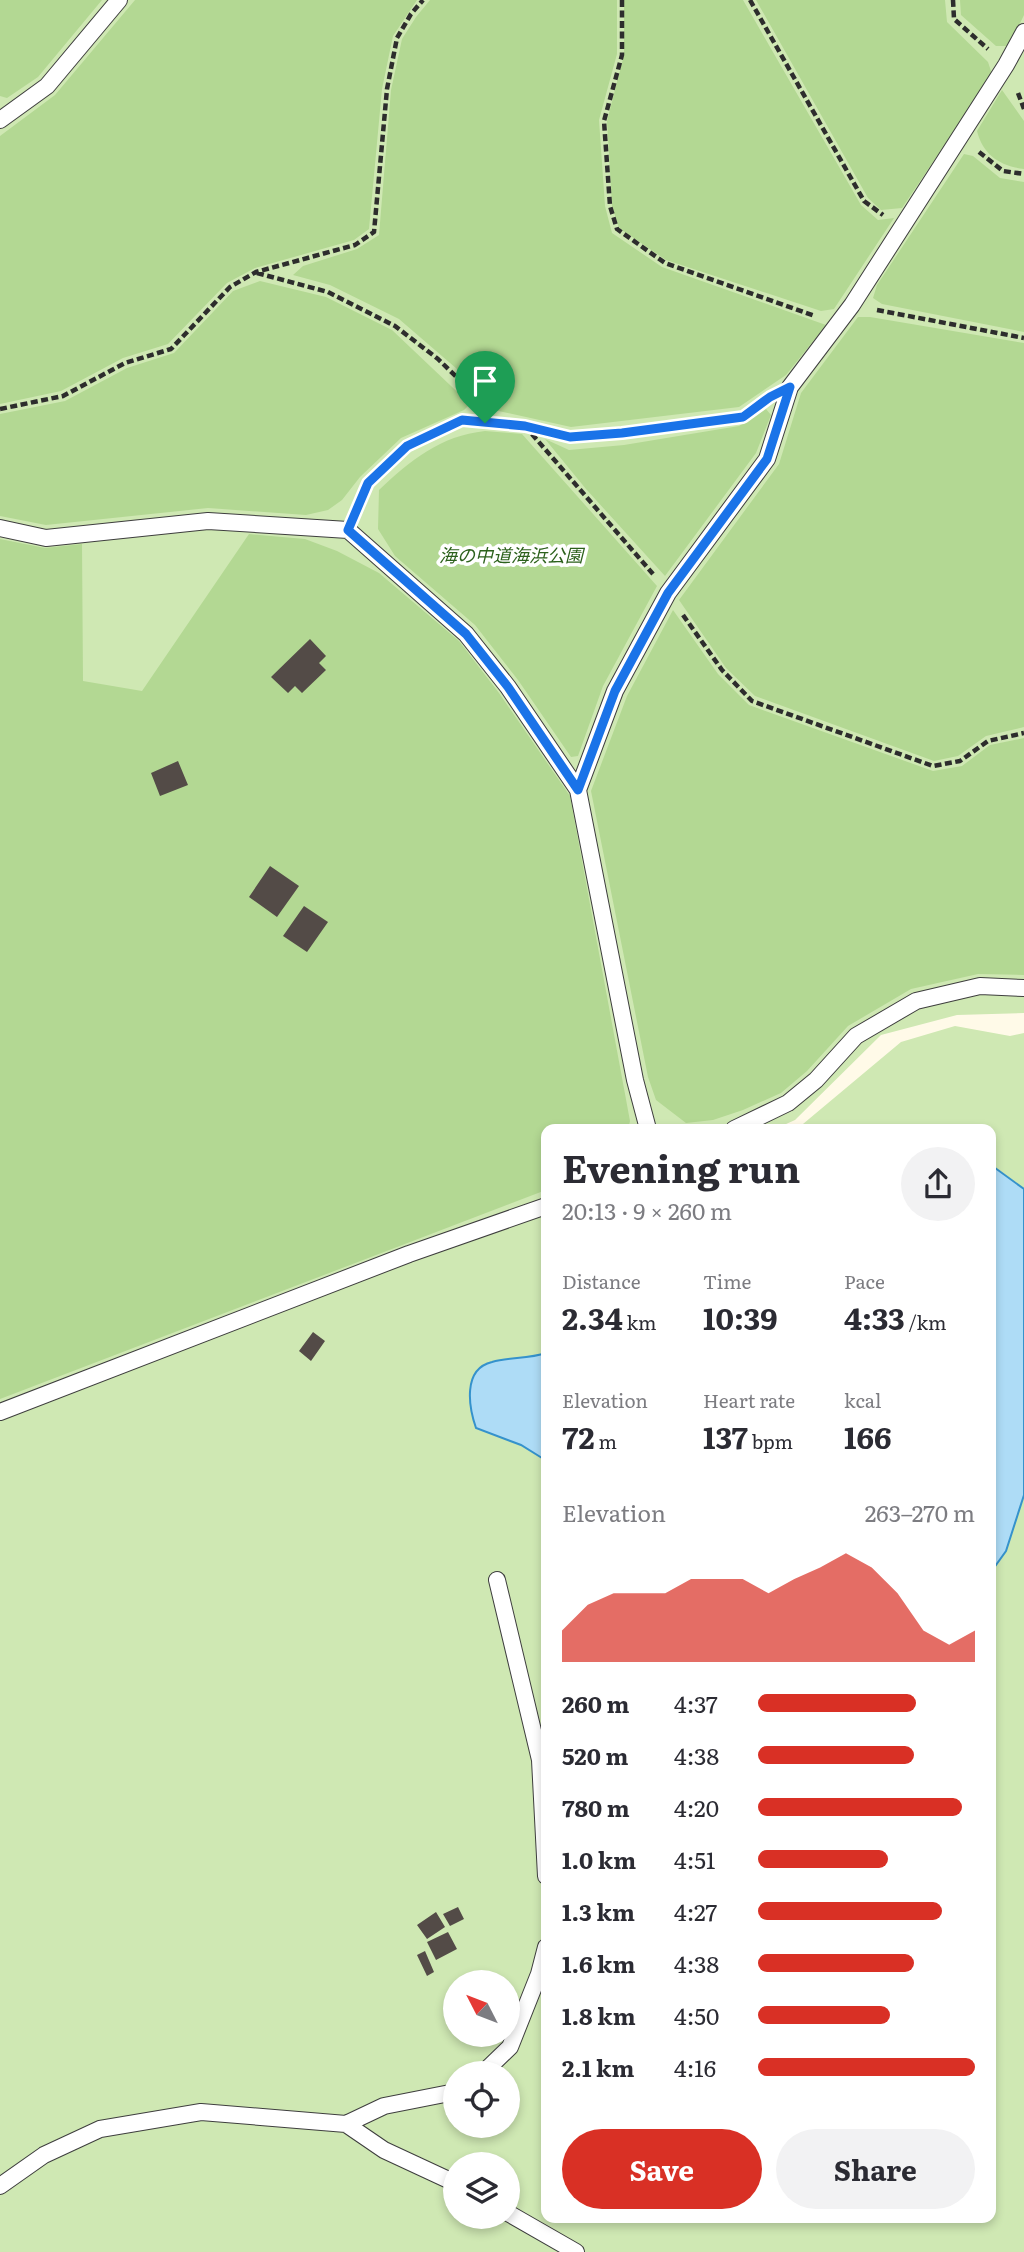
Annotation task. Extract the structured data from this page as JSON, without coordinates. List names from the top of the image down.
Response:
{
  "parks": ["海の中道海浜公園"],
  "north": "top left",
  "page": {
    "heading": ["Evening run", "20:13 · 9 × 260 m"],
    "stats": [
      ["Distance", "2.34 km"],
      ["Time", "10:39"],
      ["Pace", "4:33 /km"],
      ["Elevation", "72 m"],
      ["Heart rate", "137 bpm"],
      ["kcal", "166"]
    ],
    "chart": ["Elevation", "263–270 m"],
    "list": [
      {
        "name": "260 m",
        "note": "4:37"
      },
      {
        "name": "520 m",
        "note": "4:38"
      },
      {
        "name": "780 m",
        "note": "4:20"
      },
      {
        "name": "1.0 km",
        "note": "4:51"
      },
      {
        "name": "1.3 km",
        "note": "4:27"
      },
      {
        "name": "1.6 km",
        "note": "4:38"
      },
      {
        "name": "1.8 km",
        "note": "4:50"
      },
      {
        "name": "2.1 km",
        "note": "4:16"
      }
    ],
    "buttons": ["Save", "Share"]
  }
}
